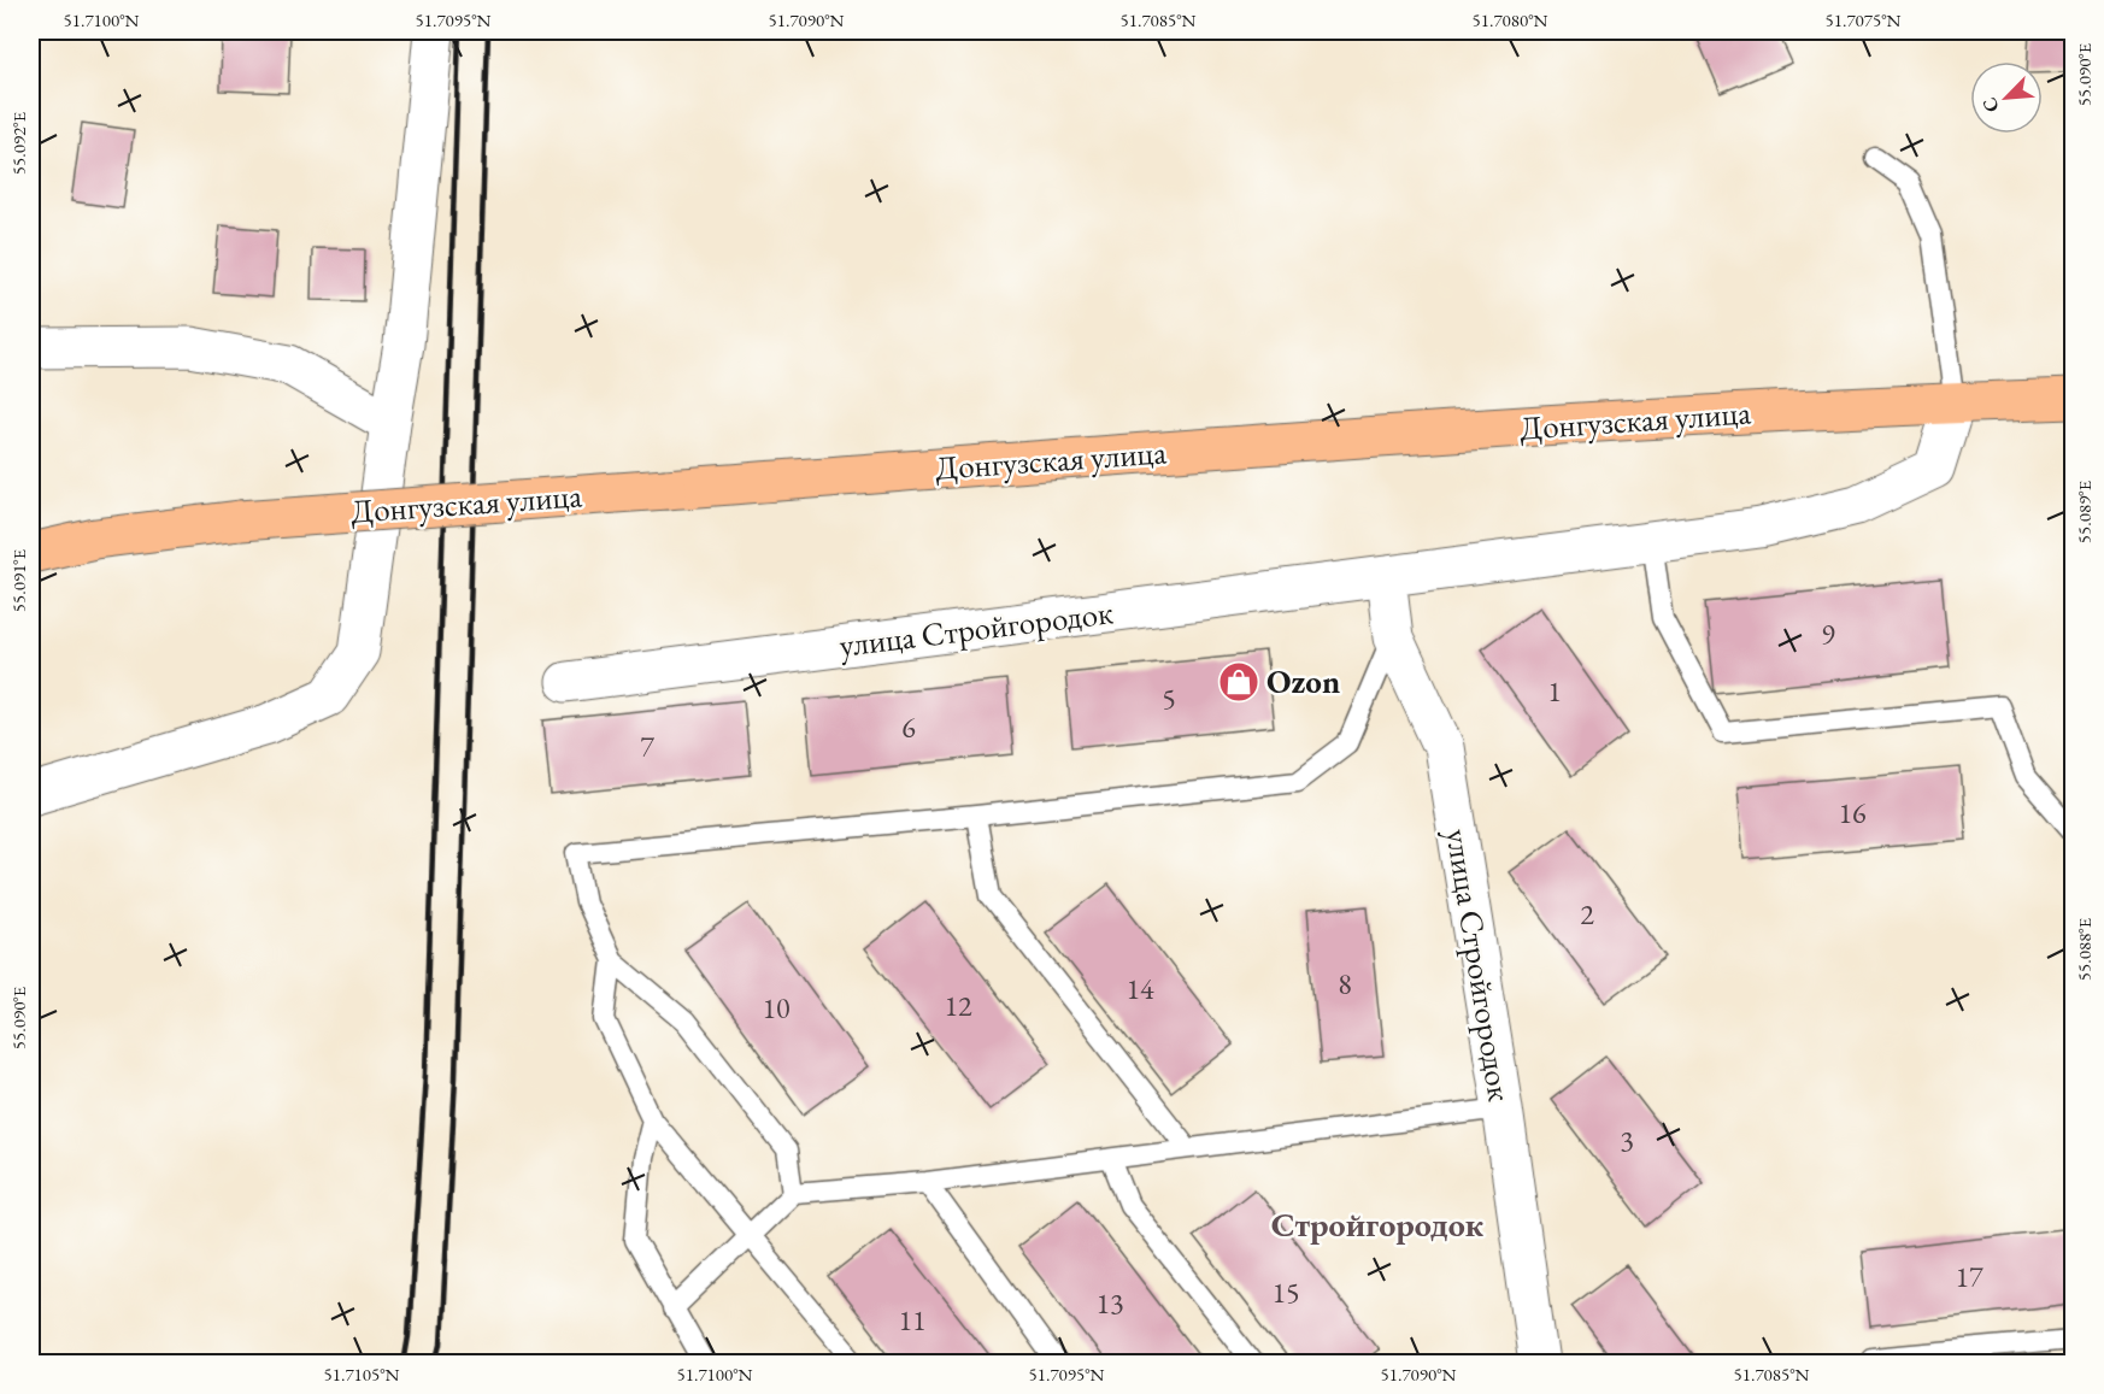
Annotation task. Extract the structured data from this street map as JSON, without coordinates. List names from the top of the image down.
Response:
{
  "streets": {
    "highway": ["Донгузская улица"],
    "street": ["улица Стройгородок"]
  },
  "crossings": [
    ["Донгузская улица", "улица Стройгородок"]
  ],
  "districts": ["Стройгородок"],
  "places": {
    "shop": ["Ozon"]
  },
  "house_numbers": [
    "9",
    "1",
    "5",
    "6",
    "7",
    "16",
    "2",
    "8",
    "14",
    "12",
    "10",
    "3",
    "17",
    "15",
    "13",
    "11"
  ],
  "north": "bottom left",
  "coordinates": [
    "51.7100°N",
    "51.7095°N",
    "51.7090°N",
    "51.7085°N",
    "51.7080°N",
    "51.7075°N",
    "55.090°E",
    "55.092°E",
    "55.089°E",
    "55.091°E",
    "55.088°E",
    "51.7105°N"
  ]
}
